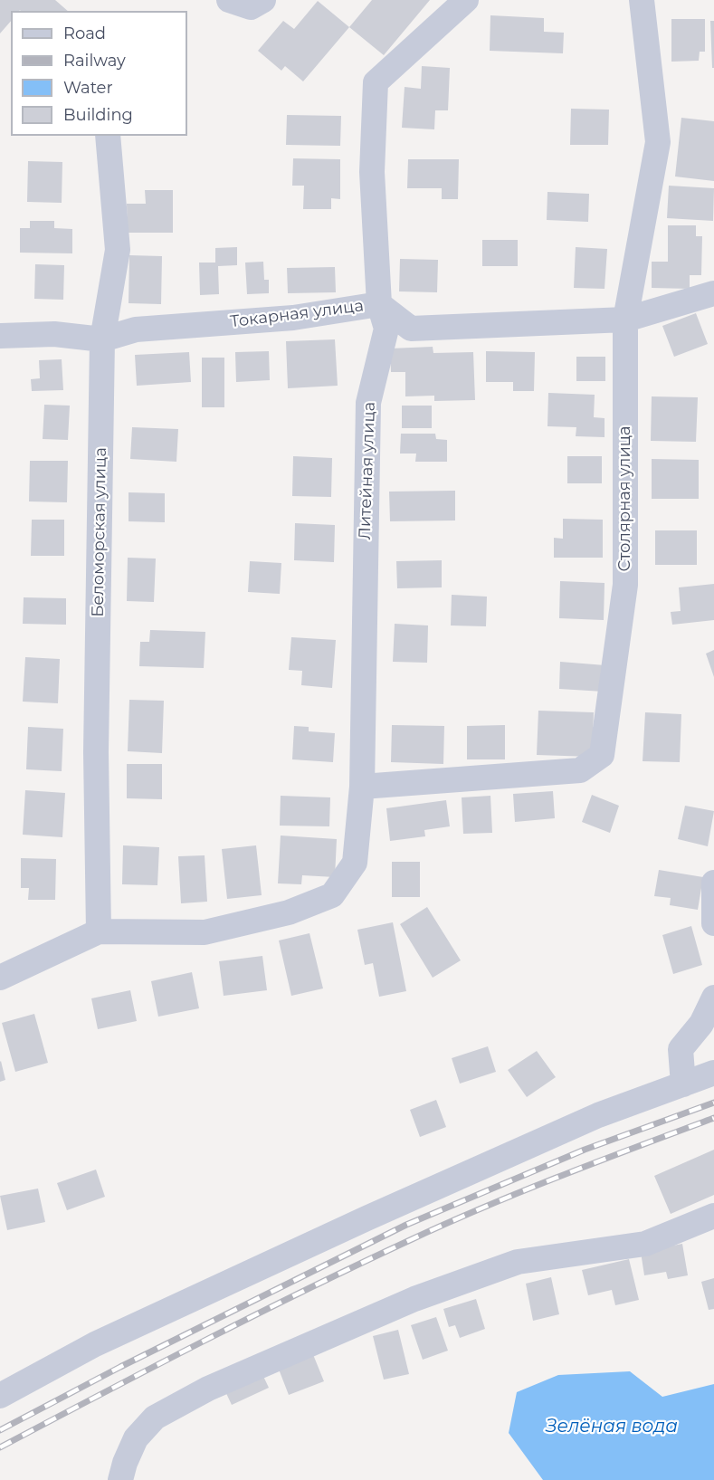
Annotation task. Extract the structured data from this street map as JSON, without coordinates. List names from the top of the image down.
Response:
{
  "streets": {
    "street": [
      "Токарная улица",
      "Литейная улица",
      "Столярная улица",
      "Беломорская улица"
    ]
  },
  "crossings": [
    ["Токарная улица", "Литейная улица"],
    ["Токарная улица", "Столярная улица"],
    ["Токарная улица", "Беломорская улица"],
    ["Литейная улица", "Столярная улица"],
    ["Литейная улица", "Беломорская улица"]
  ],
  "water": ["Зелёная вода"],
  "legend": [
    "Road",
    "Railway",
    "Water",
    "Building"
  ]
}
